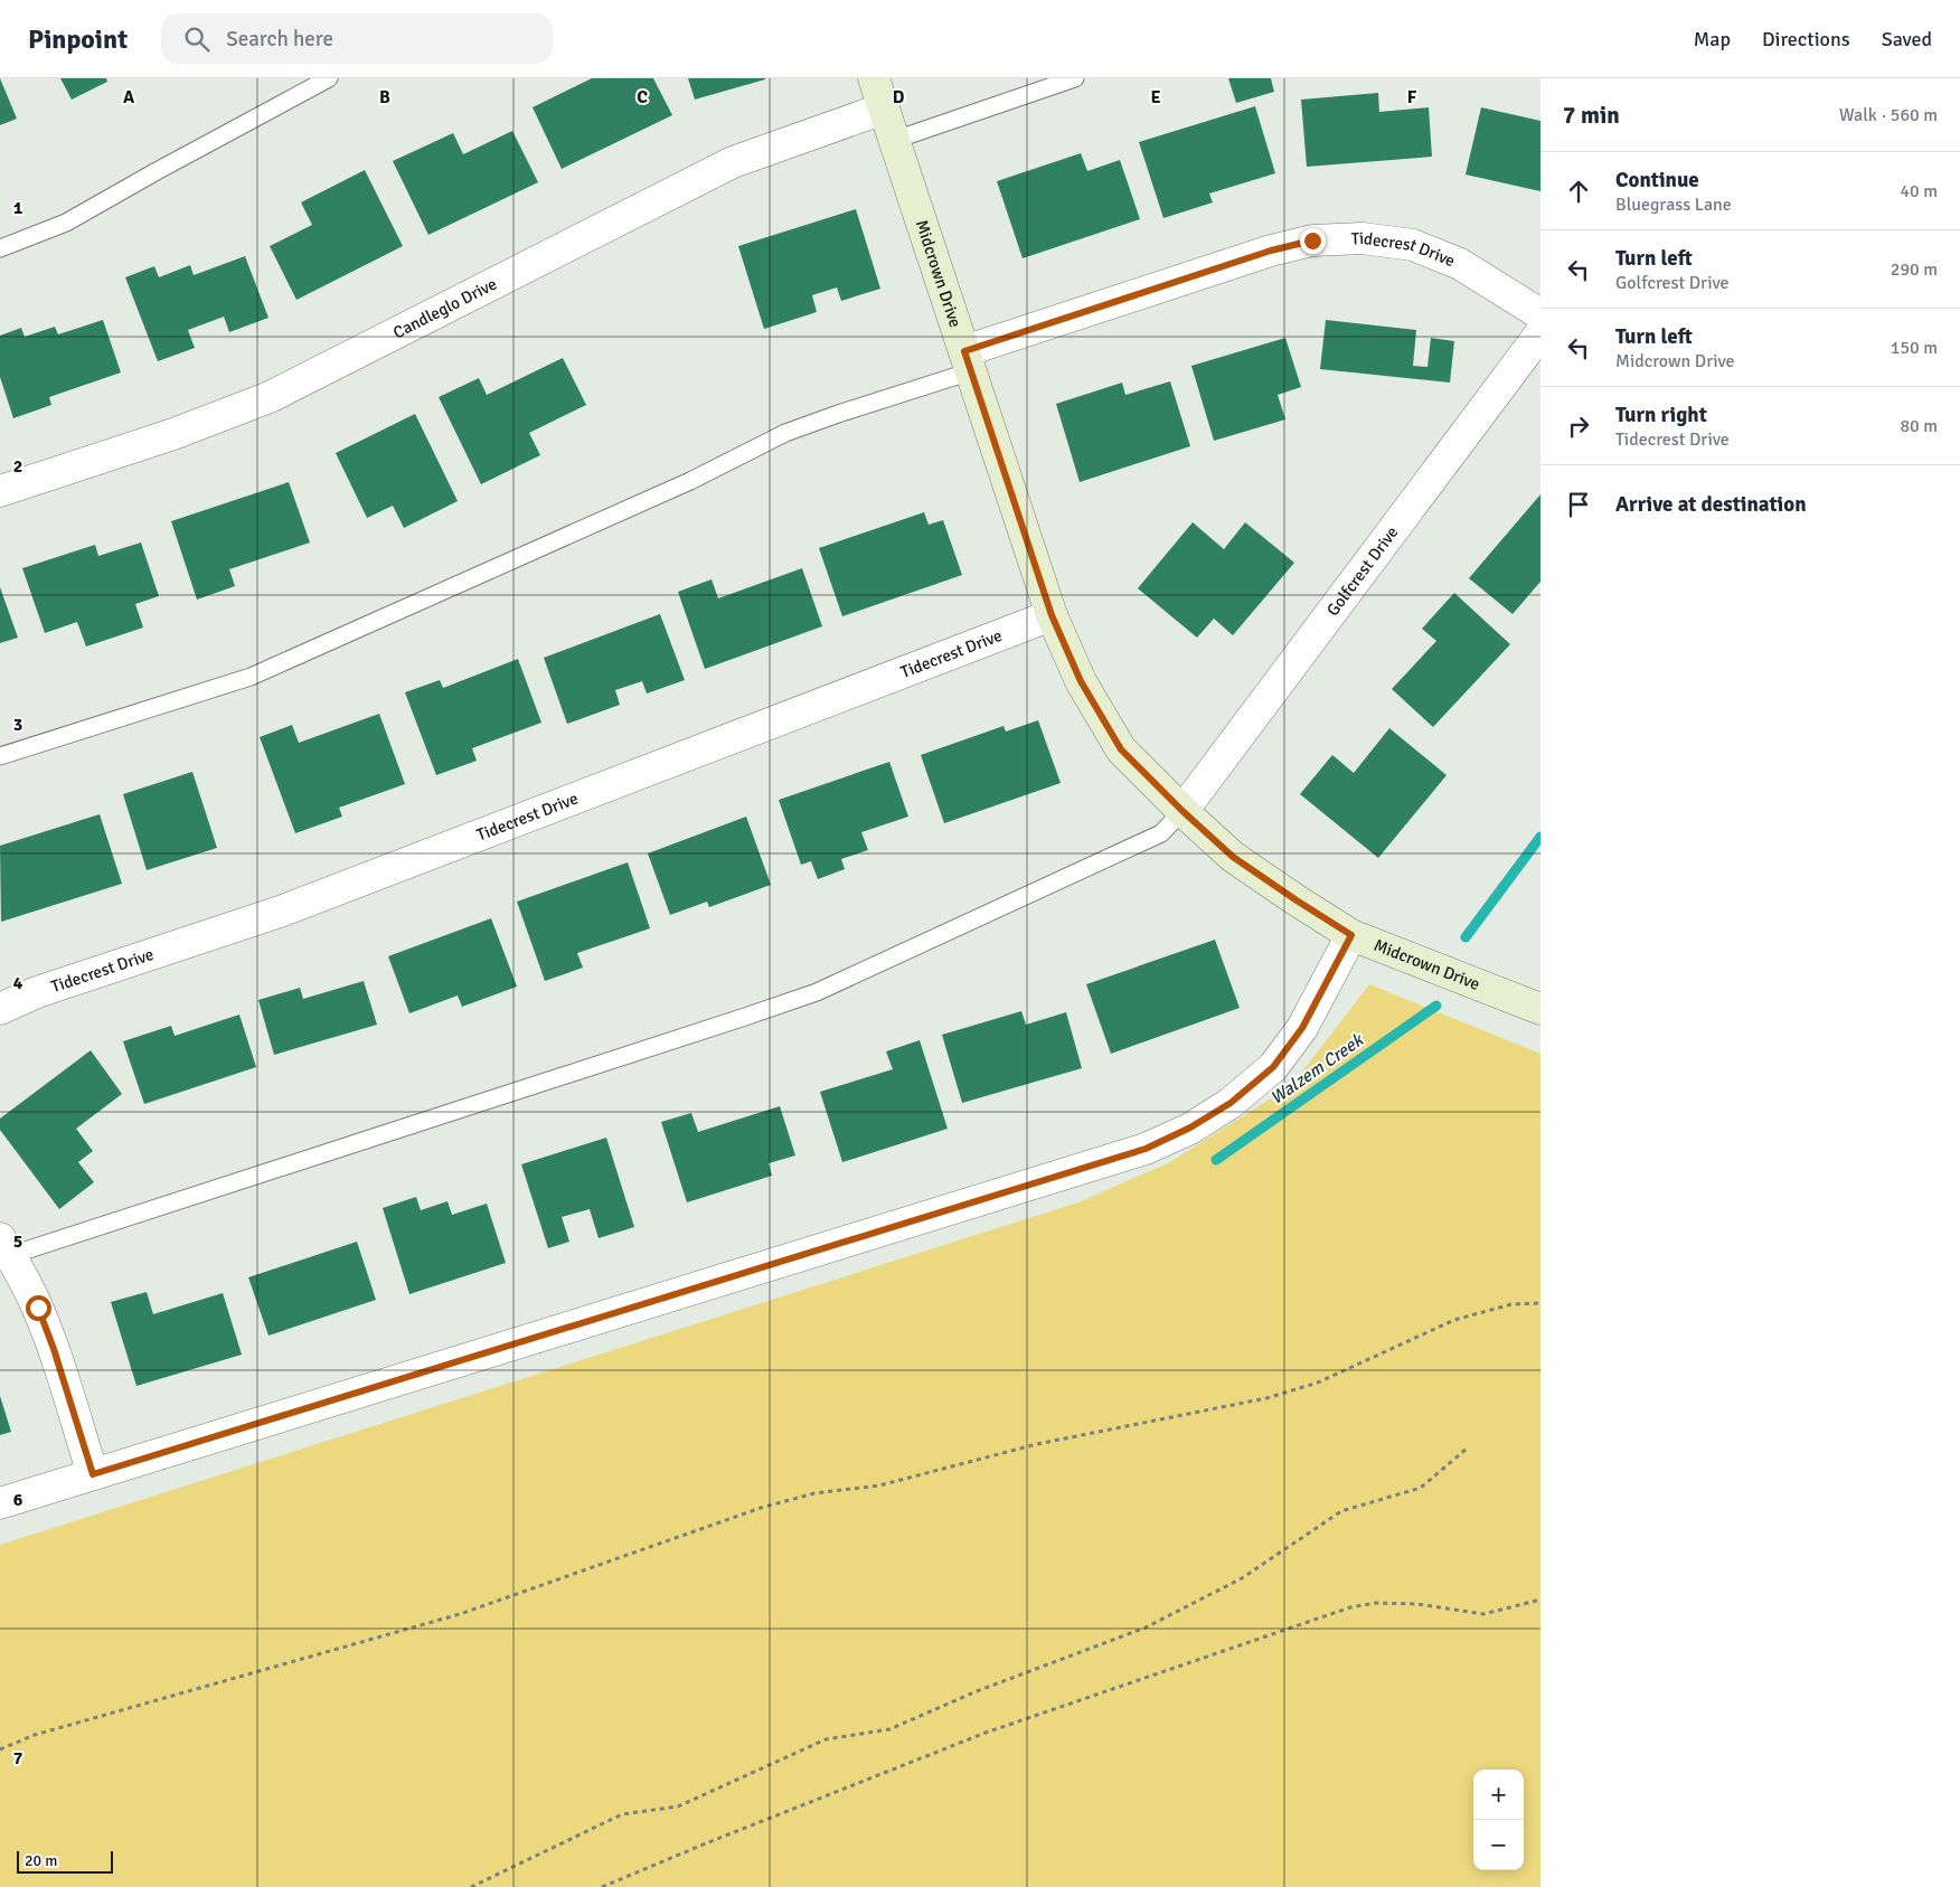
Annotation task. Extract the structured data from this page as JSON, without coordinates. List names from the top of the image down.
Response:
{
  "streets": {
    "street": [
      "Tidecrest Drive",
      "Midcrown Drive",
      "Candleglo Drive",
      "Golfcrest Drive"
    ]
  },
  "crossings": [
    ["Tidecrest Drive", "Midcrown Drive"],
    ["Midcrown Drive", "Candleglo Drive"],
    ["Midcrown Drive", "Golfcrest Drive"]
  ],
  "water": ["Walzem Creek"],
  "scale_bar": "20 m",
  "page": {
    "header": "Pinpoint",
    "search": "Search here",
    "nav": ["Map", "Directions", "Saved"],
    "heading": ["7 min", "Walk · 560 m"],
    "list": [
      ["Continue", "Bluegrass Lane", "40 m"],
      ["Turn left", "Golfcrest Drive", "290 m"],
      ["Turn left", "Midcrown Drive", "150 m"],
      ["Turn right", "Tidecrest Drive", "80 m"],
      "Arrive at destination"
    ],
    "map_buttons": ["+", "−"],
    "scale": "20 m"
  },
  "grid": {
    "columns": [
      "A",
      "B",
      "C",
      "D",
      "E",
      "F"
    ],
    "rows": [
      "1",
      "2",
      "3",
      "4",
      "5",
      "6",
      "7"
    ]
  }
}
